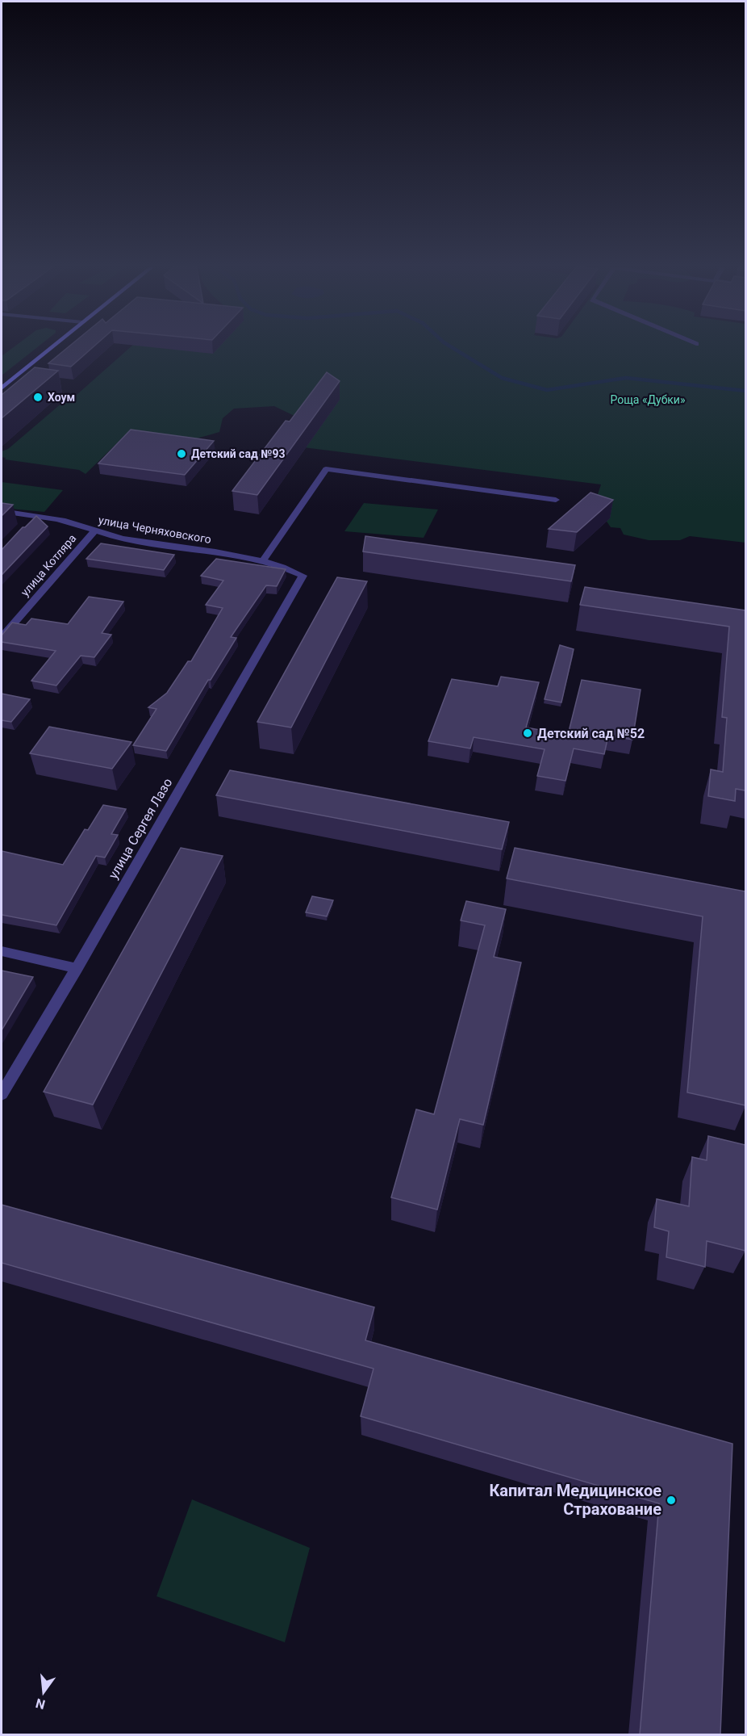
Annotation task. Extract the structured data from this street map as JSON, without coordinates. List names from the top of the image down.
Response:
{
  "streets": {
    "street": ["улица Черняховского", "улица Котляра", "улица Сергея Лазо"]
  },
  "crossings": [
    ["улица Черняховского", "улица Котляра"],
    ["улица Черняховского", "улица Сергея Лазо"]
  ],
  "parks": ["Роща «Дубки»"],
  "places": [
    "Хоум",
    "Детский сад №93",
    "Детский сад №52",
    "Капитал Медицинское Страхование"
  ],
  "north": "bottom"
}
